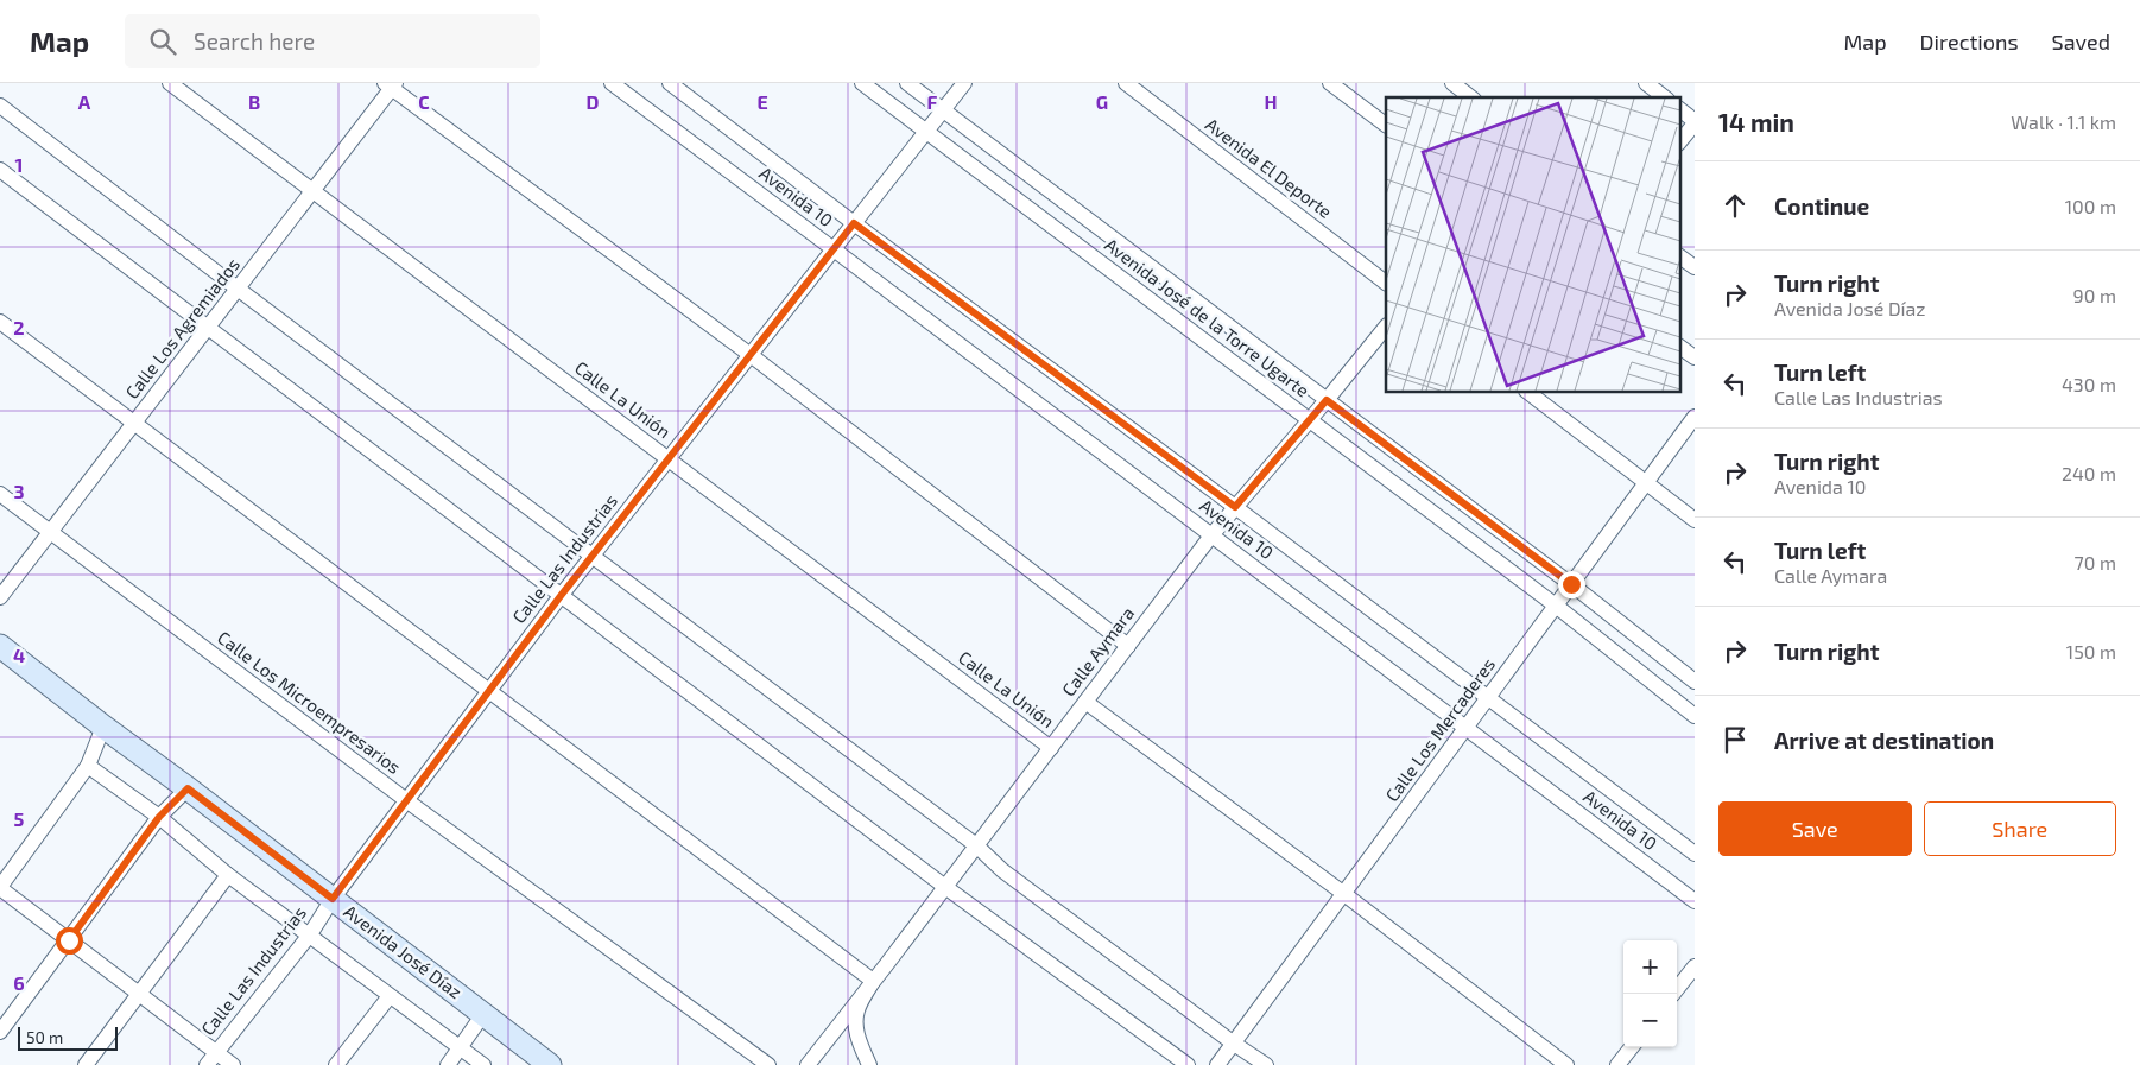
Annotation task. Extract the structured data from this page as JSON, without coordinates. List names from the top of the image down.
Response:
{
  "streets": {
    "street": [
      "Avenida El Deporte",
      "Avenida 10",
      "Avenida José de la Torre Ugarte",
      "Calle Los Agremiados",
      "Calle La Unión",
      "Calle Las Industrias",
      "Calle Aymara",
      "Calle Los Microempresarios",
      "Calle Los Mercaderes",
      "Avenida José Díaz"
    ]
  },
  "crossings": [
    ["Avenida 10", "Calle Las Industrias"],
    ["Avenida 10", "Calle Aymara"],
    ["Avenida 10", "Calle Los Mercaderes"],
    ["Avenida José de la Torre Ugarte", "Calle Las Industrias"],
    ["Avenida José de la Torre Ugarte", "Calle Aymara"],
    ["Avenida José de la Torre Ugarte", "Calle Los Mercaderes"],
    ["Calle Los Agremiados", "Calle La Unión"],
    ["Calle Los Agremiados", "Calle Los Microempresarios"],
    ["Calle La Unión", "Calle Las Industrias"],
    ["Calle La Unión", "Calle Aymara"],
    ["Calle Las Industrias", "Calle Los Microempresarios"],
    ["Calle Las Industrias", "Avenida José Díaz"]
  ],
  "scale_bar": "50 m",
  "page": {
    "header": "Map",
    "search": "Search here",
    "nav": ["Map", "Directions", "Saved"],
    "heading": ["14 min", "Walk · 1.1 km"],
    "list": [
      ["Continue", "100 m"],
      ["Turn right", "Avenida José Díaz", "90 m"],
      ["Turn left", "Calle Las Industrias", "430 m"],
      ["Turn right", "Avenida 10", "240 m"],
      ["Turn left", "Calle Aymara", "70 m"],
      ["Turn right", "150 m"],
      "Arrive at destination"
    ],
    "buttons": ["Save", "Share"],
    "map_buttons": ["+", "−"],
    "scale": "50 m"
  },
  "grid": {
    "columns": [
      "A",
      "B",
      "C",
      "D",
      "E",
      "F",
      "G",
      "H"
    ],
    "rows": [
      "1",
      "2",
      "3",
      "4",
      "5",
      "6"
    ]
  }
}
